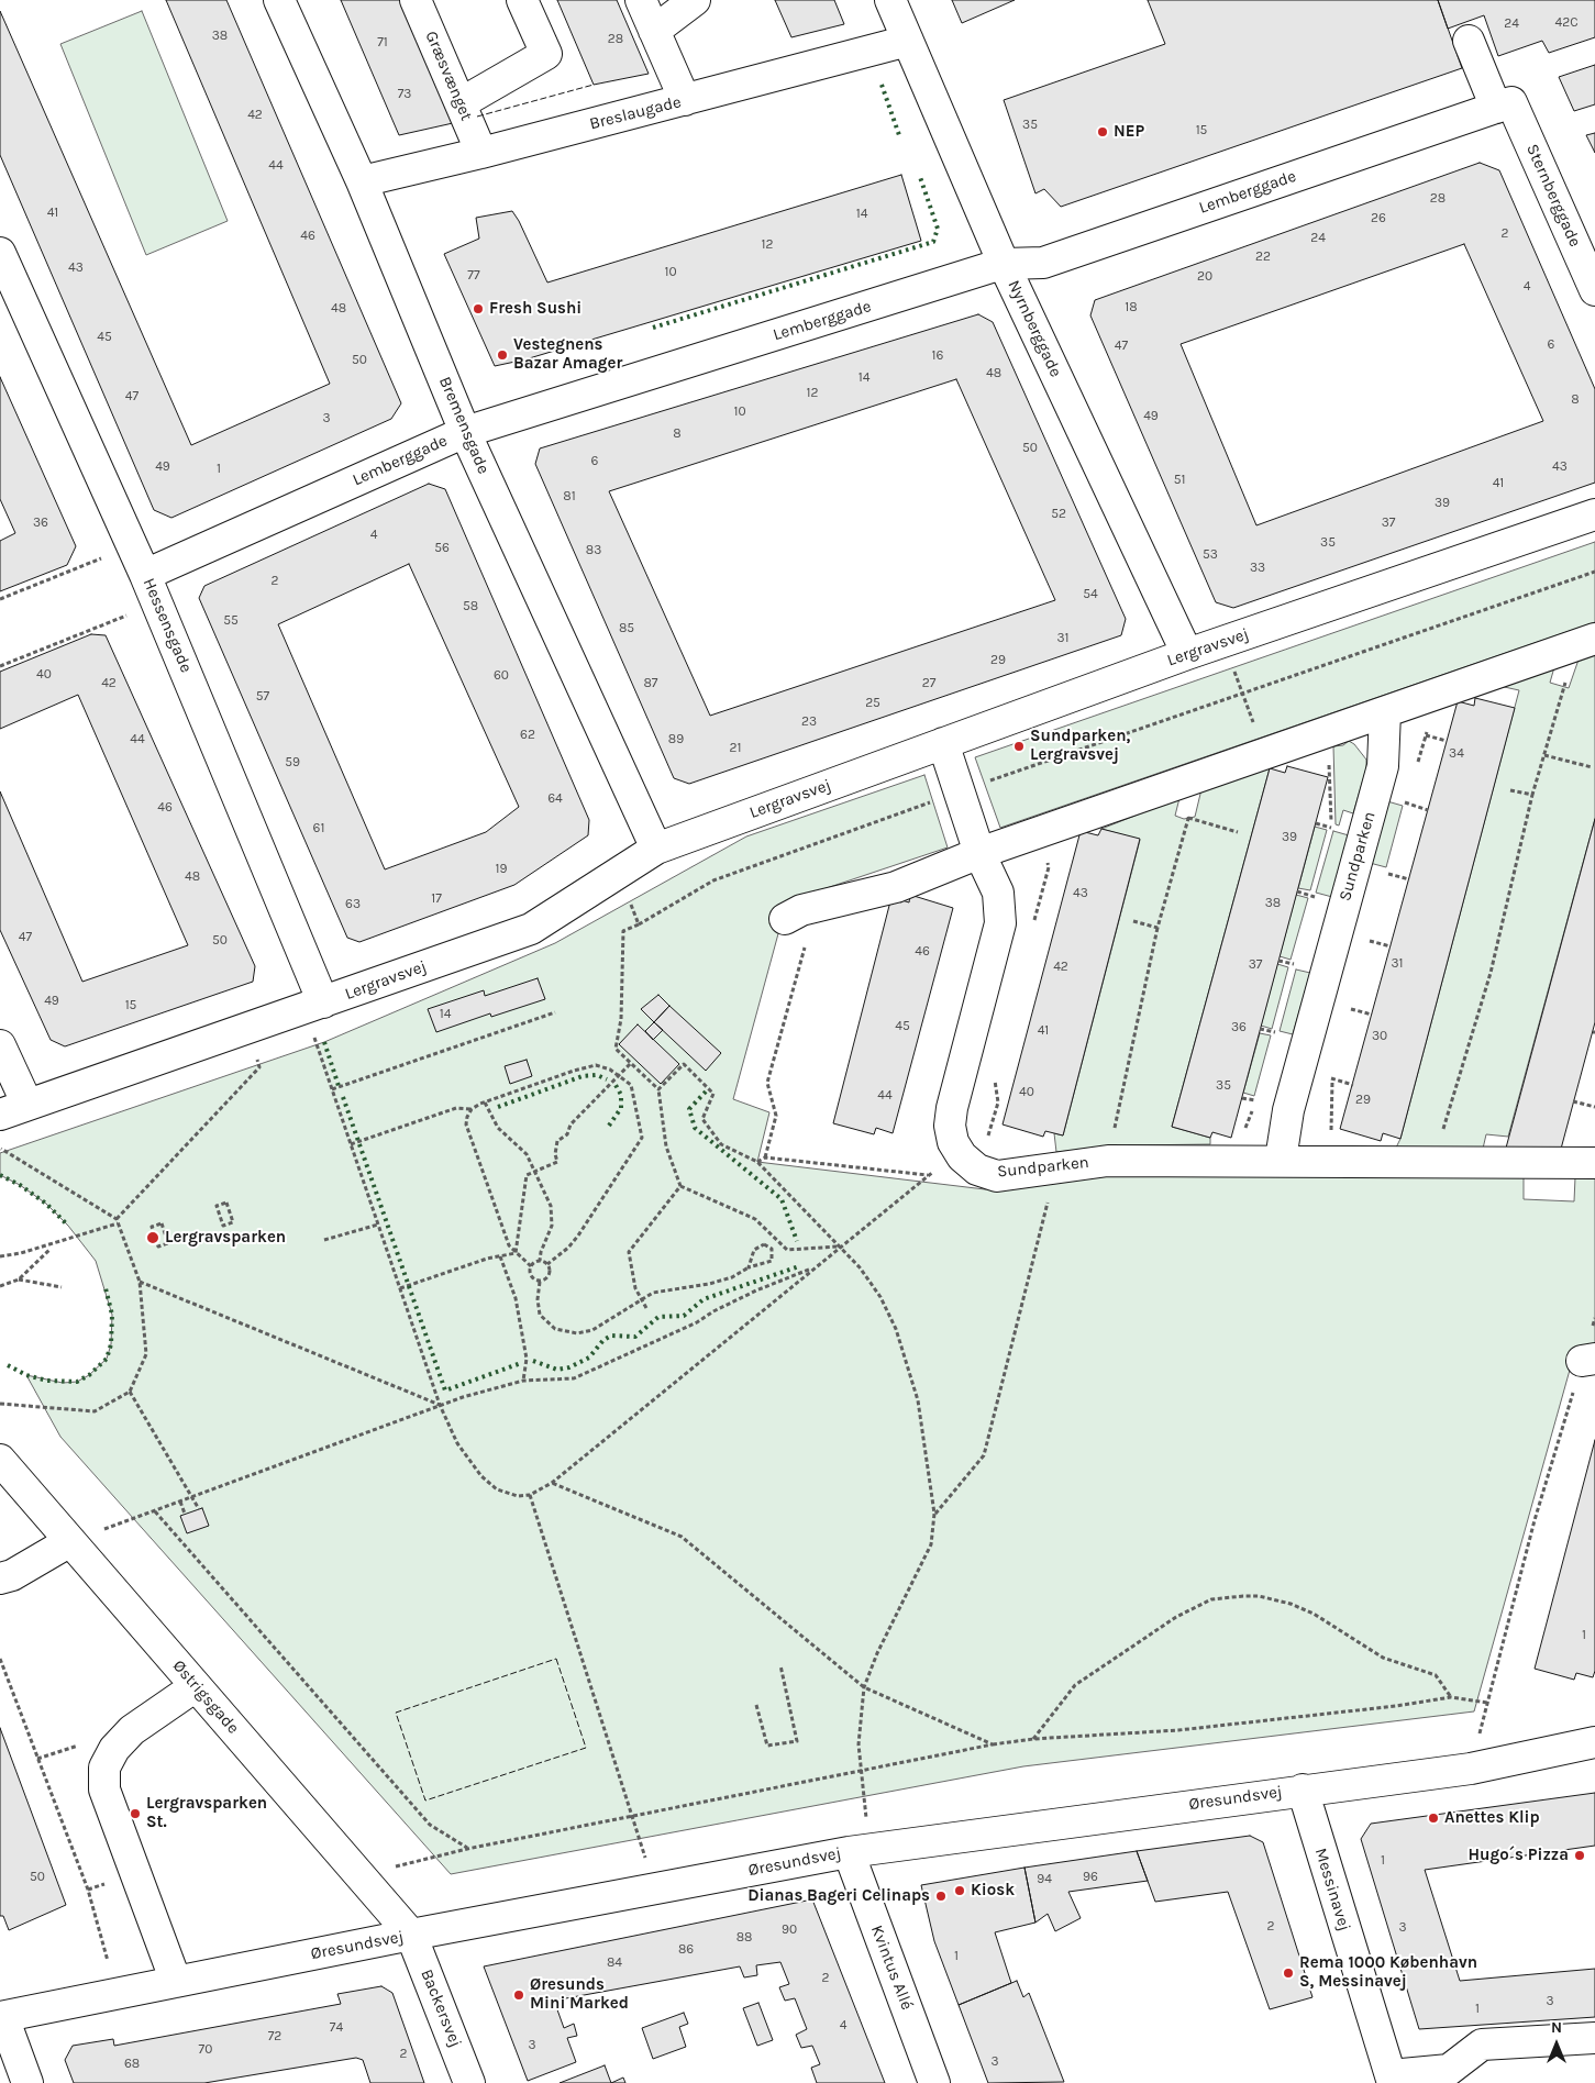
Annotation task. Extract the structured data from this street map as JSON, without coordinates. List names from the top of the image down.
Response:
{
  "streets": {
    "street": [
      "Græsvænget",
      "Breslaugade",
      "Lemberggade",
      "Sternberggade",
      "Nyrnberggade",
      "Bremensgade",
      "Hessensgade",
      "Lergravsvej",
      "Sundparken",
      "Østrigsgade",
      "Øresundsvej",
      "Messinavej",
      "Kvintus Allé",
      "Backersvej"
    ]
  },
  "crossings": [
    ["Græsvænget", "Breslaugade"],
    ["Breslaugade", "Nyrnberggade"],
    ["Breslaugade", "Bremensgade"],
    ["Lemberggade", "Sternberggade"],
    ["Lemberggade", "Nyrnberggade"],
    ["Lemberggade", "Bremensgade"],
    ["Lemberggade", "Hessensgade"],
    ["Nyrnberggade", "Lergravsvej"],
    ["Bremensgade", "Lergravsvej"],
    ["Hessensgade", "Lergravsvej"],
    ["Østrigsgade", "Øresundsvej"],
    ["Østrigsgade", "Backersvej"],
    ["Øresundsvej", "Messinavej"],
    ["Øresundsvej", "Kvintus Allé"],
    ["Øresundsvej", "Backersvej"]
  ],
  "places": [
    "NEP",
    "Fresh Sushi",
    "Vestegnens Bazar Amager",
    "Sundparken, Lergravsvej",
    "Lergravsparken",
    "Lergravsparken St.",
    "Anettes Klip",
    "Hugo´s Pizza",
    "Kiosk",
    "Dianas Bageri Celinaps",
    "Rema 1000 København S, Messinavej",
    "Øresunds Mini Marked"
  ],
  "house_numbers": [
    "42C",
    "24",
    "38",
    "28",
    "71",
    "73",
    "42",
    "35",
    "15",
    "44",
    "28",
    "41",
    "14",
    "26",
    "2",
    "46",
    "24",
    "12",
    "22",
    "43",
    "10",
    "77",
    "20",
    "4",
    "18",
    "48",
    "45",
    "6",
    "47",
    "16",
    "50",
    "48",
    "14",
    "12",
    "47",
    "8",
    "10",
    "49",
    "3",
    "8",
    "50",
    "6",
    "49",
    "43",
    "1",
    "51",
    "41",
    "81",
    "39",
    "52",
    "36",
    "37",
    "4",
    "35",
    "56",
    "83",
    "53",
    "33",
    "2",
    "54",
    "58",
    "55",
    "85",
    "31",
    "29",
    "40",
    "60",
    "42",
    "87",
    "27",
    "57",
    "25",
    "23",
    "62",
    "44",
    "89",
    "21",
    "34",
    "59",
    "64",
    "46",
    "61",
    "39",
    "19",
    "48",
    "43",
    "17",
    "38",
    "63",
    "47",
    "50",
    "46",
    "31",
    "37",
    "42",
    "49",
    "15",
    "14",
    "45",
    "36",
    "41",
    "30",
    "35",
    "40",
    "44",
    "29",
    "1",
    "1",
    "50",
    "96",
    "94",
    "2",
    "3",
    "90",
    "88",
    "86",
    "1",
    "84",
    "2",
    "3",
    "1",
    "4",
    "74",
    "72",
    "3",
    "70",
    "2",
    "3",
    "68"
  ],
  "north": "top"
}
